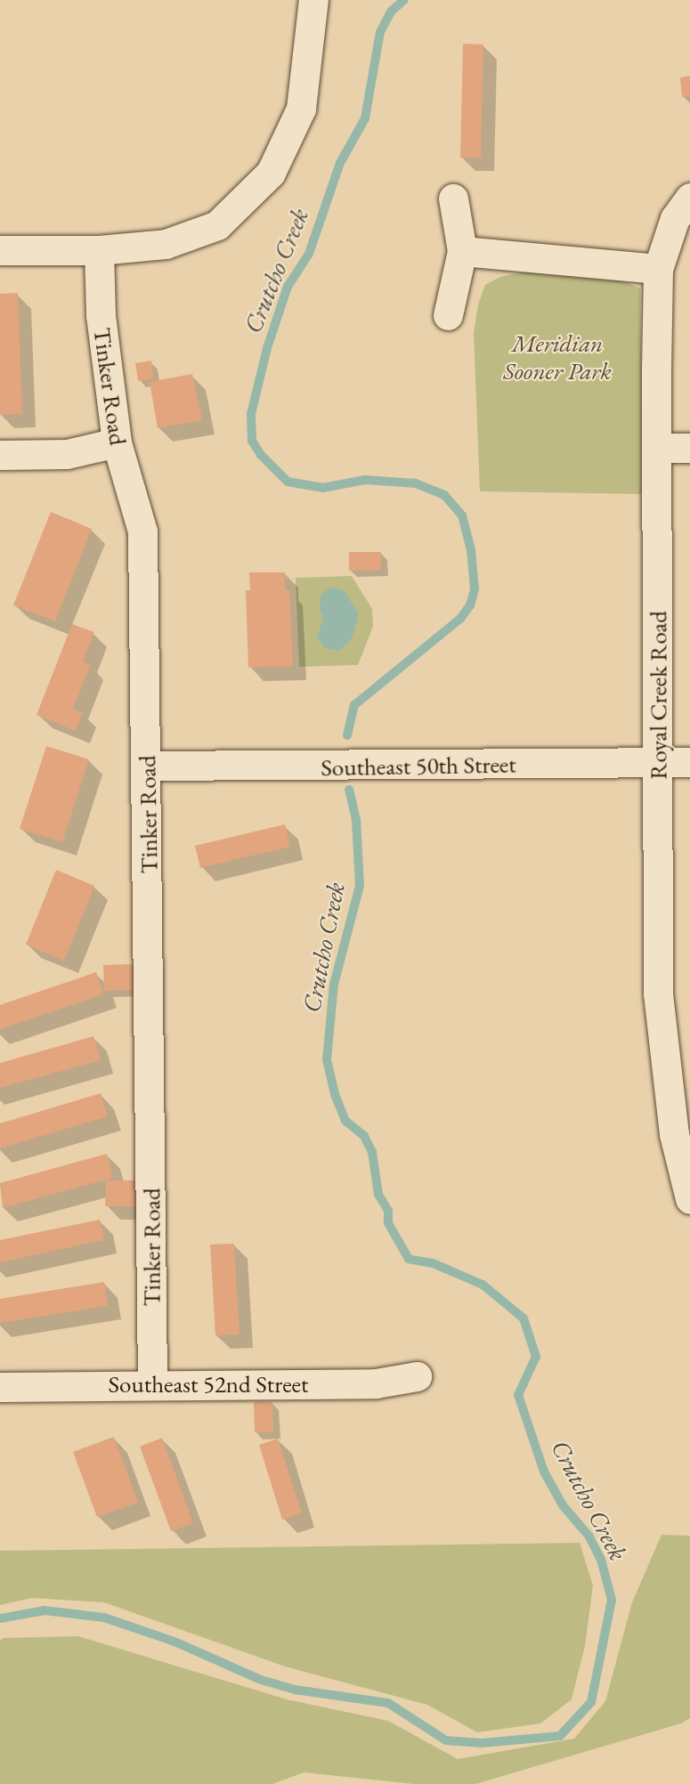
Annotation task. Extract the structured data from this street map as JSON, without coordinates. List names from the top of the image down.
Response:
{
  "streets": {
    "street": [
      "Tinker Road",
      "Royal Creek Road",
      "Southeast 50th Street",
      "Southeast 52nd Street"
    ]
  },
  "crossings": [
    ["Tinker Road", "Southeast 50th Street"],
    ["Tinker Road", "Southeast 52nd Street"],
    ["Royal Creek Road", "Southeast 50th Street"]
  ],
  "water": ["Crutcho Creek"],
  "parks": ["Meridian Sooner Park"]
}
